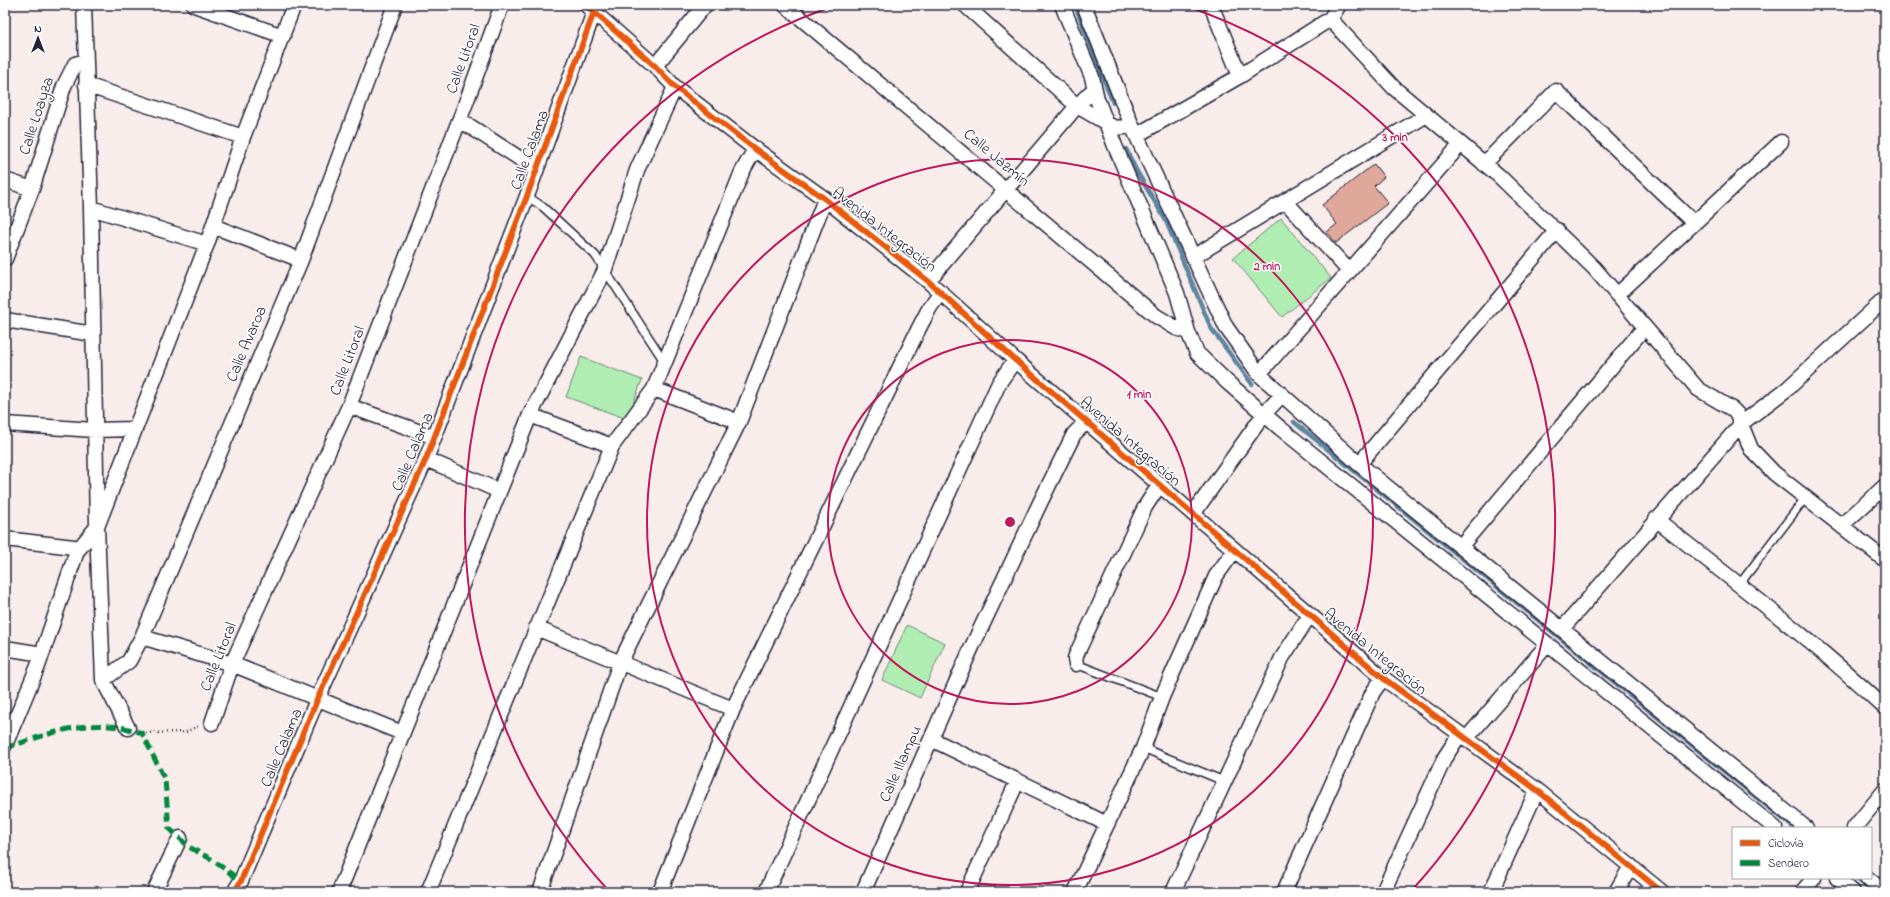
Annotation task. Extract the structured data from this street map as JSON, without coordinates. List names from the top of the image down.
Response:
{
  "streets": {
    "street": [
      "Calle Litoral",
      "Calle Loayza",
      "Calle Calama",
      "Calle Jazmín",
      "Avenida Integración",
      "Calle Avaroa",
      "Calle Illampu"
    ]
  },
  "crossings": [
    ["Calle Calama", "Avenida Integración"],
    ["Avenida Integración", "Calle Illampu"]
  ],
  "legend": ["Ciclovía", "Sendero"],
  "north": "top",
  "rings": ["3 min", "2 min", "1 min"]
}
